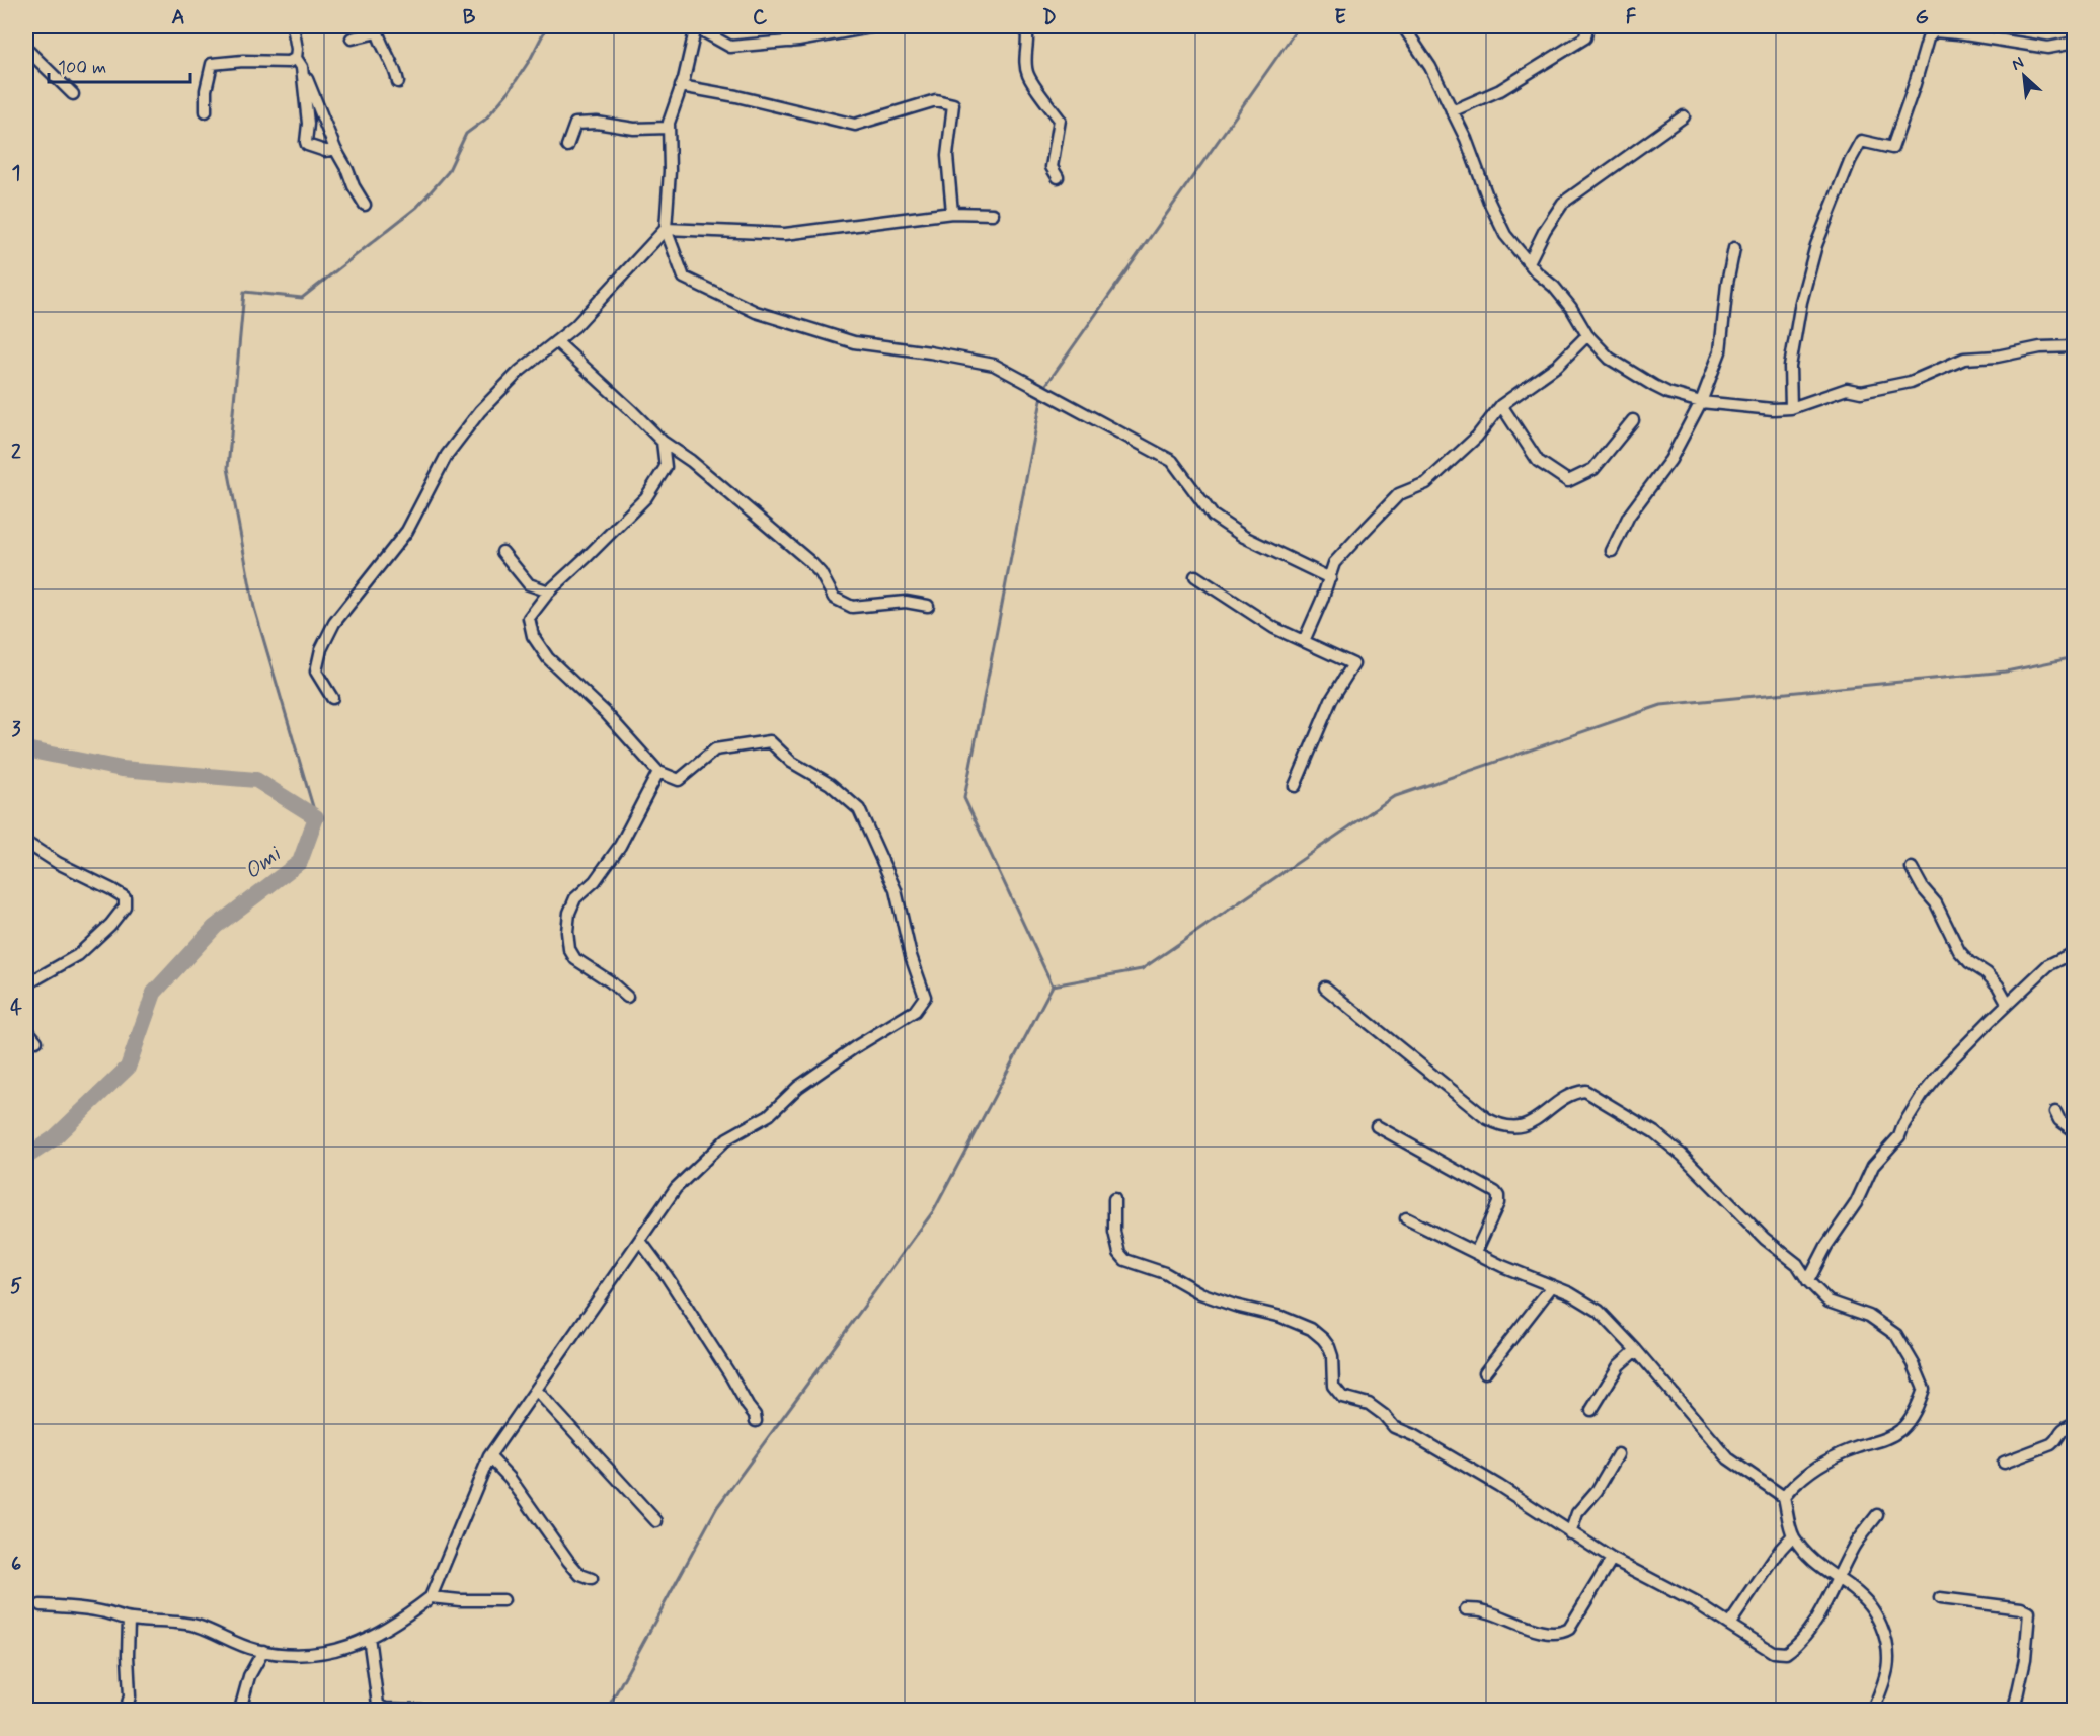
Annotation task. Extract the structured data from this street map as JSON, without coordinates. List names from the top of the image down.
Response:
{
  "water": ["Omi"],
  "scale_bar": "100 m",
  "north": "top left",
  "grid": {
    "columns": [
      "A",
      "B",
      "C",
      "D",
      "E",
      "F",
      "G"
    ],
    "rows": [
      "1",
      "2",
      "3",
      "4",
      "5",
      "6"
    ]
  }
}
